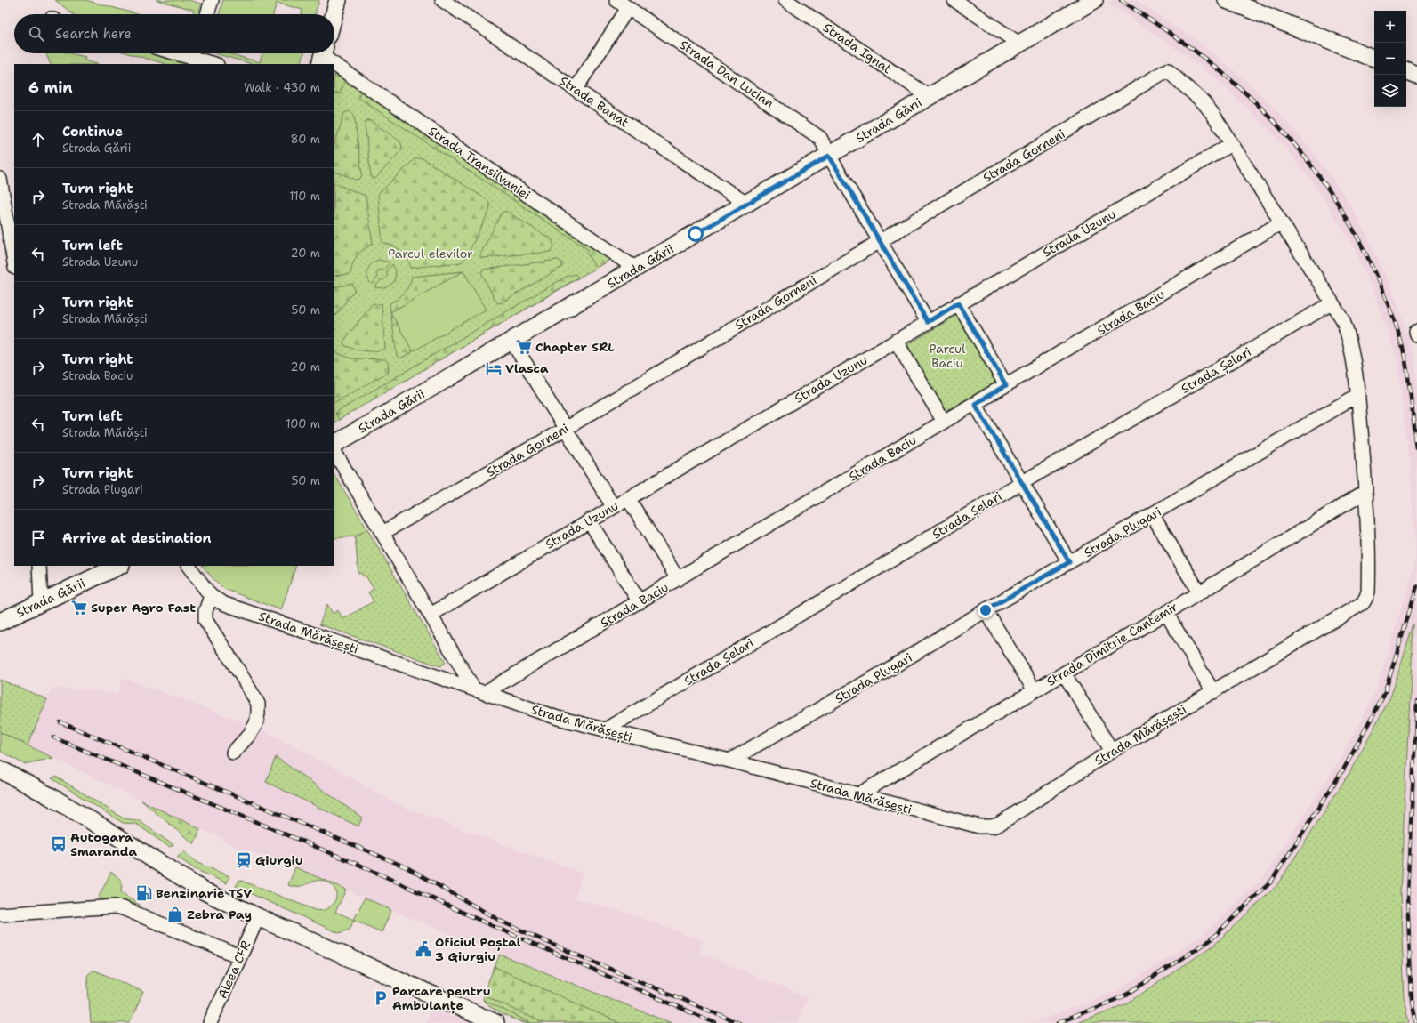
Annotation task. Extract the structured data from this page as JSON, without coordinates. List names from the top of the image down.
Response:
{
  "streets": {
    "main road": ["Strada Gării"],
    "street": [
      "Strada Ignat",
      "Strada Dan Lucian",
      "Strada Banat",
      "Strada Gorneni",
      "Strada Transilvaniei",
      "Strada Uzunu",
      "Strada Baciu",
      "Strada Șelari",
      "Strada Plugari",
      "Strada Mărășești",
      "Strada Dimitrie Cantemir",
      "Aleea CFR"
    ]
  },
  "crossings": [
    ["Strada Ignat", "Strada Gării"],
    ["Strada Dan Lucian", "Strada Gării"],
    ["Strada Dan Lucian", "Strada Gorneni"],
    ["Strada Dan Lucian", "Strada Uzunu"],
    ["Strada Banat", "Strada Gării"],
    ["Strada Gării", "Strada Transilvaniei"],
    ["Strada Gorneni", "Strada Uzunu"],
    ["Strada Baciu", "Strada Mărășești"],
    ["Strada Șelari", "Strada Mărășești"],
    ["Strada Plugari", "Strada Mărășești"],
    ["Strada Mărășești", "Strada Dimitrie Cantemir"]
  ],
  "parks": ["Parcul elevilor", "Parcul Baciu"],
  "places": {
    "supermarket": ["Chapter SRL", "Super Agro Fast"],
    "hotel": ["Vlasca"],
    "bus stop": ["Autogara Smaranda"],
    "station": ["Giurgiu"],
    "fuel station": ["Benzinarie TSV"],
    "shop": ["Zebra Pay"],
    "public building": ["Oficiul Poștal 3 Giurgiu"],
    "parking": ["Parcare pentru Ambulanțe"]
  },
  "page": {
    "map_buttons": ["+", "−"],
    "search": "Search here",
    "heading": ["6 min", "Walk · 430 m"],
    "list": [
      ["Continue", "Strada Gării", "80 m"],
      ["Turn right", "Strada Mărăști", "110 m"],
      ["Turn left", "Strada Uzunu", "20 m"],
      ["Turn right", "Strada Mărăști", "50 m"],
      ["Turn right", "Strada Baciu", "20 m"],
      ["Turn left", "Strada Mărăști", "100 m"],
      ["Turn right", "Strada Plugari", "50 m"],
      "Arrive at destination"
    ]
  }
}
